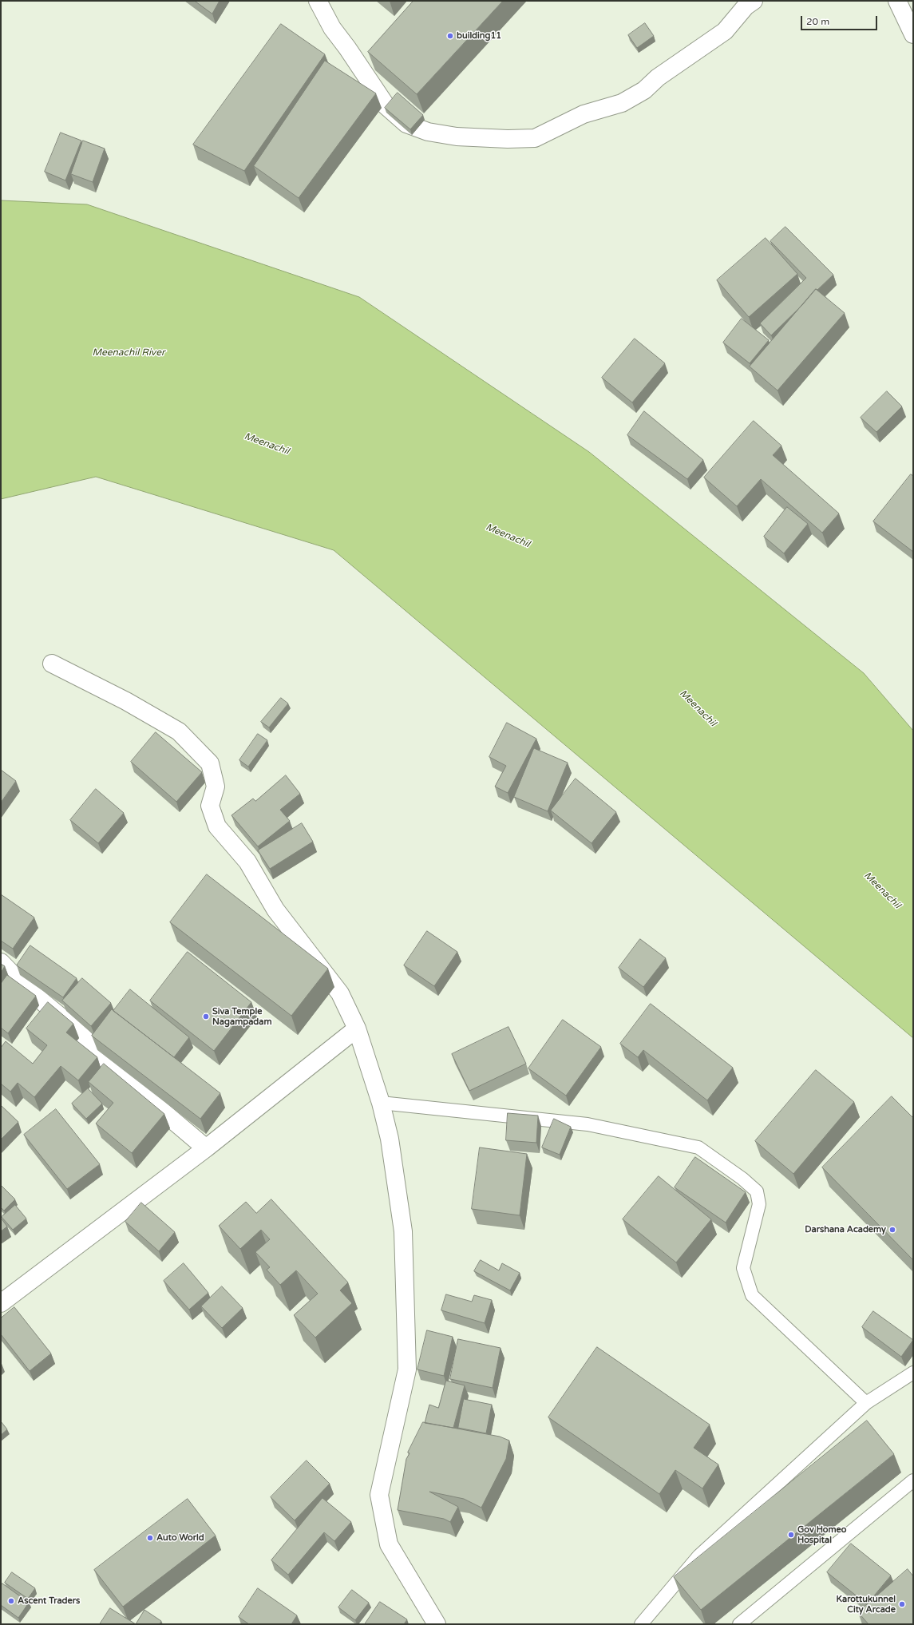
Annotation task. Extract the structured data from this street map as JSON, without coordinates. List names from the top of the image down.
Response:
{
  "water": ["Meenachil River", "Meenachil"],
  "places": [
    "building11",
    "Siva Temple Nagampadam",
    "Darshana Academy",
    "Gov Homeo Hospital",
    "Auto World",
    "Ascent Traders",
    "Karottukunnel City Arcade"
  ],
  "scale_bar": "20 m"
}
